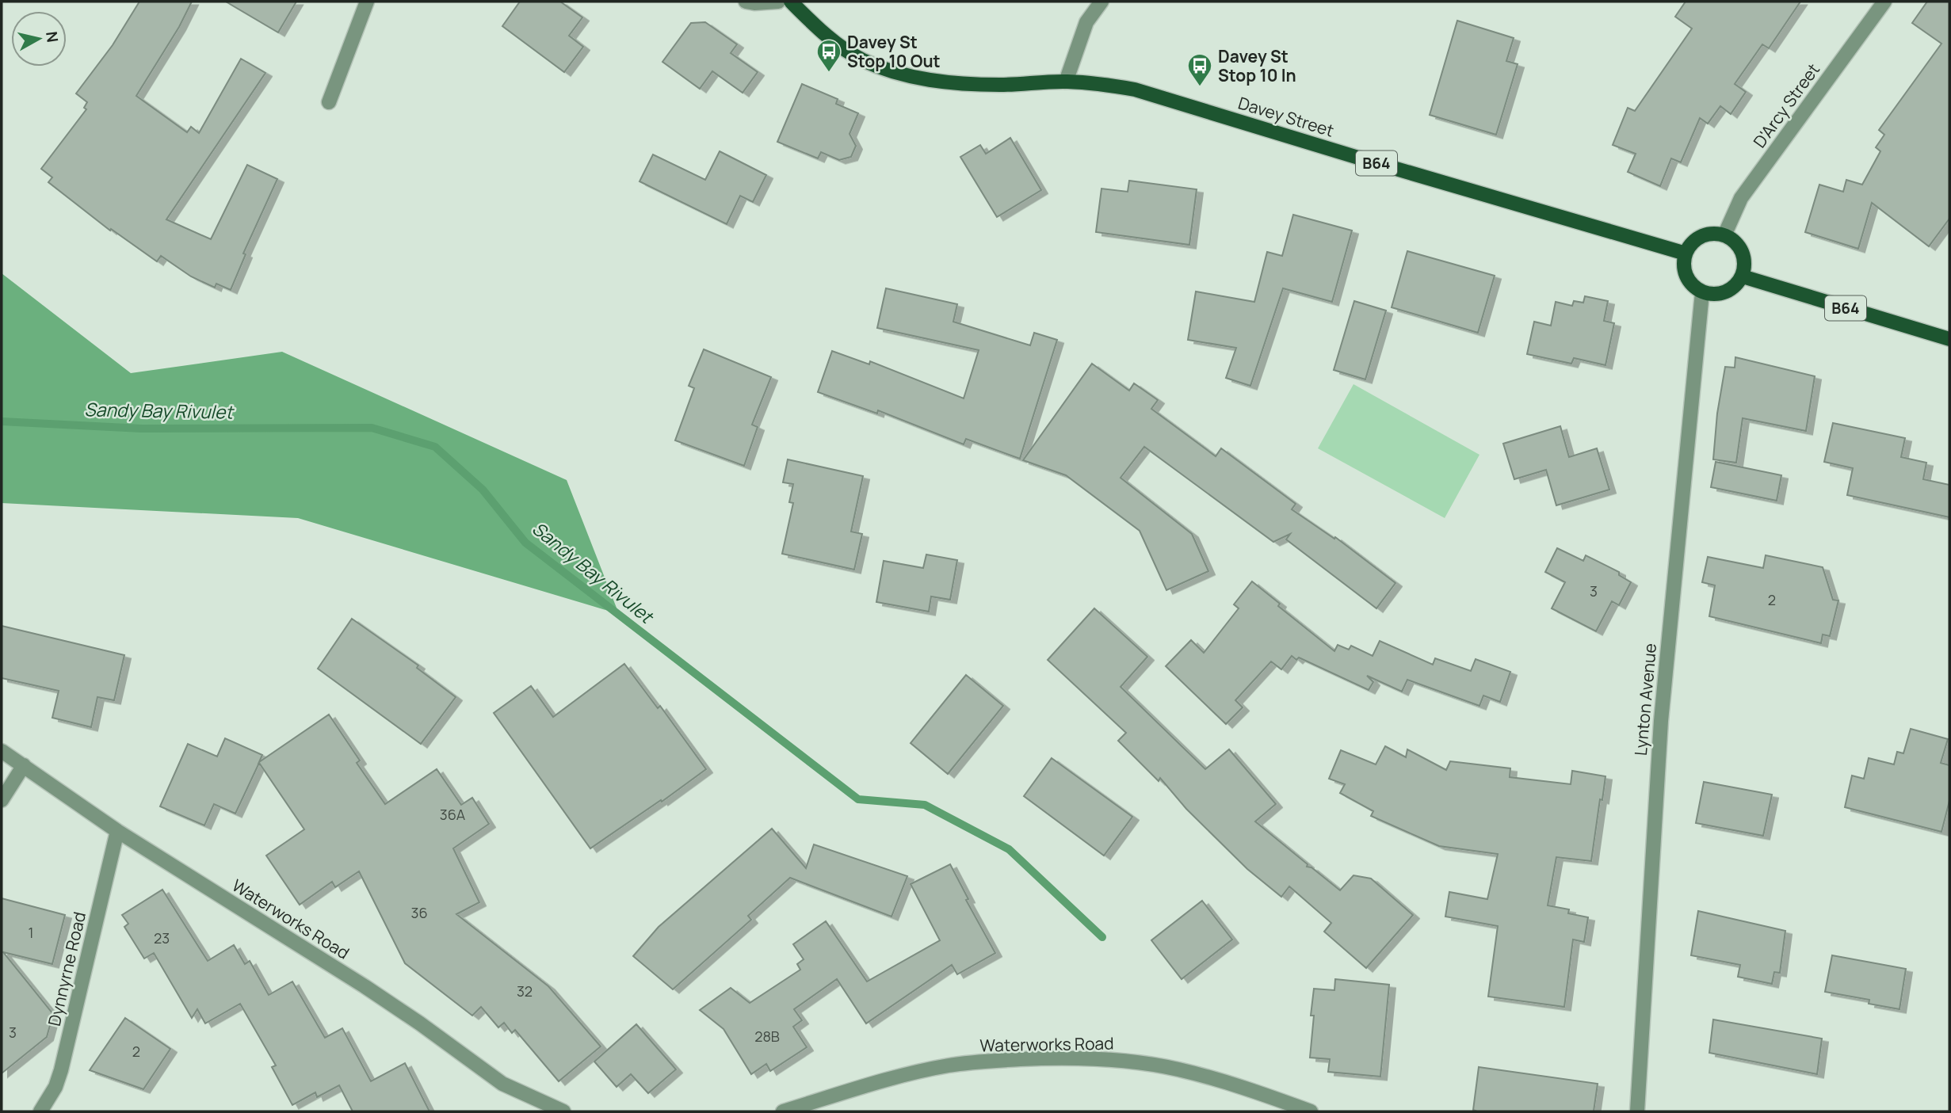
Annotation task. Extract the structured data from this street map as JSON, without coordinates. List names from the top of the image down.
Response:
{
  "streets": {
    "main road": ["Davey Street", "B64"],
    "street": [
      "D'Arcy Street",
      "Lynton Avenue",
      "Waterworks Road",
      "Dynnyrne Road"
    ]
  },
  "crossings": [
    ["D'Arcy Street", "Davey Street"],
    ["D'Arcy Street", "B64"],
    ["D'Arcy Street", "Lynton Avenue"],
    ["Davey Street", "B64"],
    ["Davey Street", "Lynton Avenue"],
    ["B64", "Lynton Avenue"],
    ["Waterworks Road", "Dynnyrne Road"]
  ],
  "water": ["Sandy Bay Rivulet"],
  "places": {
    "bus stop": ["Davey St Stop 10 Out", "Davey St Stop 10 In"]
  },
  "house_numbers": [
    "3",
    "2",
    "36A",
    "36",
    "1",
    "23",
    "32",
    "3",
    "28B",
    "2"
  ],
  "north": "right"
}
